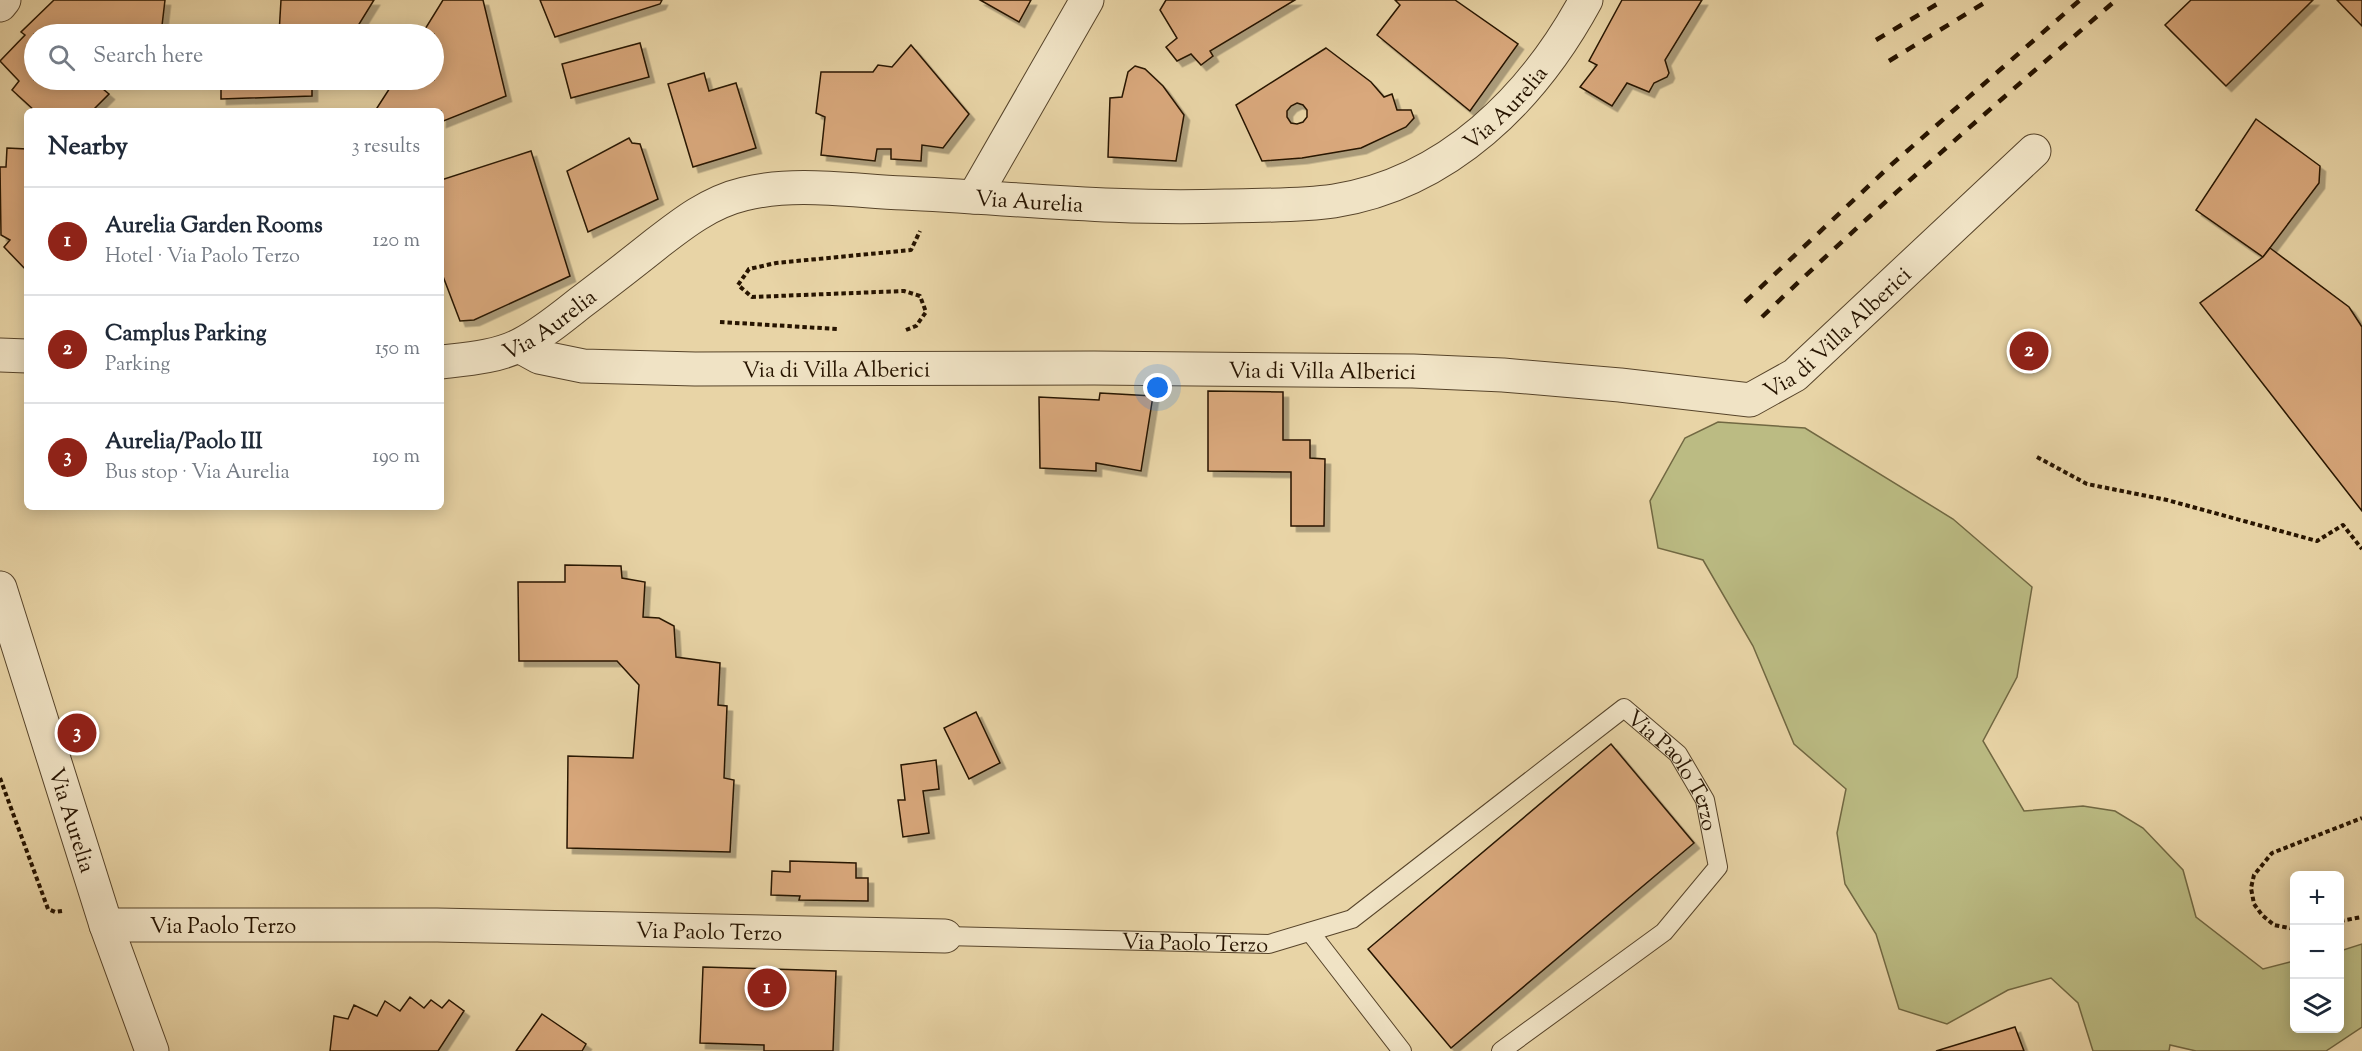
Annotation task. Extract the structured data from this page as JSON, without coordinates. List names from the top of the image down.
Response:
{
  "streets": {
    "street": ["Via Aurelia", "Via di Villa Alberici", "Via Paolo Terzo"]
  },
  "crossings": [
    ["Via Aurelia", "Via di Villa Alberici"],
    ["Via Aurelia", "Via Paolo Terzo"]
  ],
  "page": {
    "search": "Search here",
    "heading": ["Nearby", "3 results"],
    "list": [
      {
        "mark": "1",
        "name": "Aurelia Garden Rooms",
        "note": "Hotel · Via Paolo Terzo",
        "value": "120 m"
      },
      {
        "mark": "2",
        "name": "Camplus Parking",
        "note": "Parking",
        "value": "150 m"
      },
      {
        "mark": "3",
        "name": "Aurelia/Paolo III",
        "note": "Bus stop · Via Aurelia",
        "value": "190 m"
      }
    ],
    "pins": ["2", "3", "1"],
    "map_buttons": ["+", "−"]
  }
}
